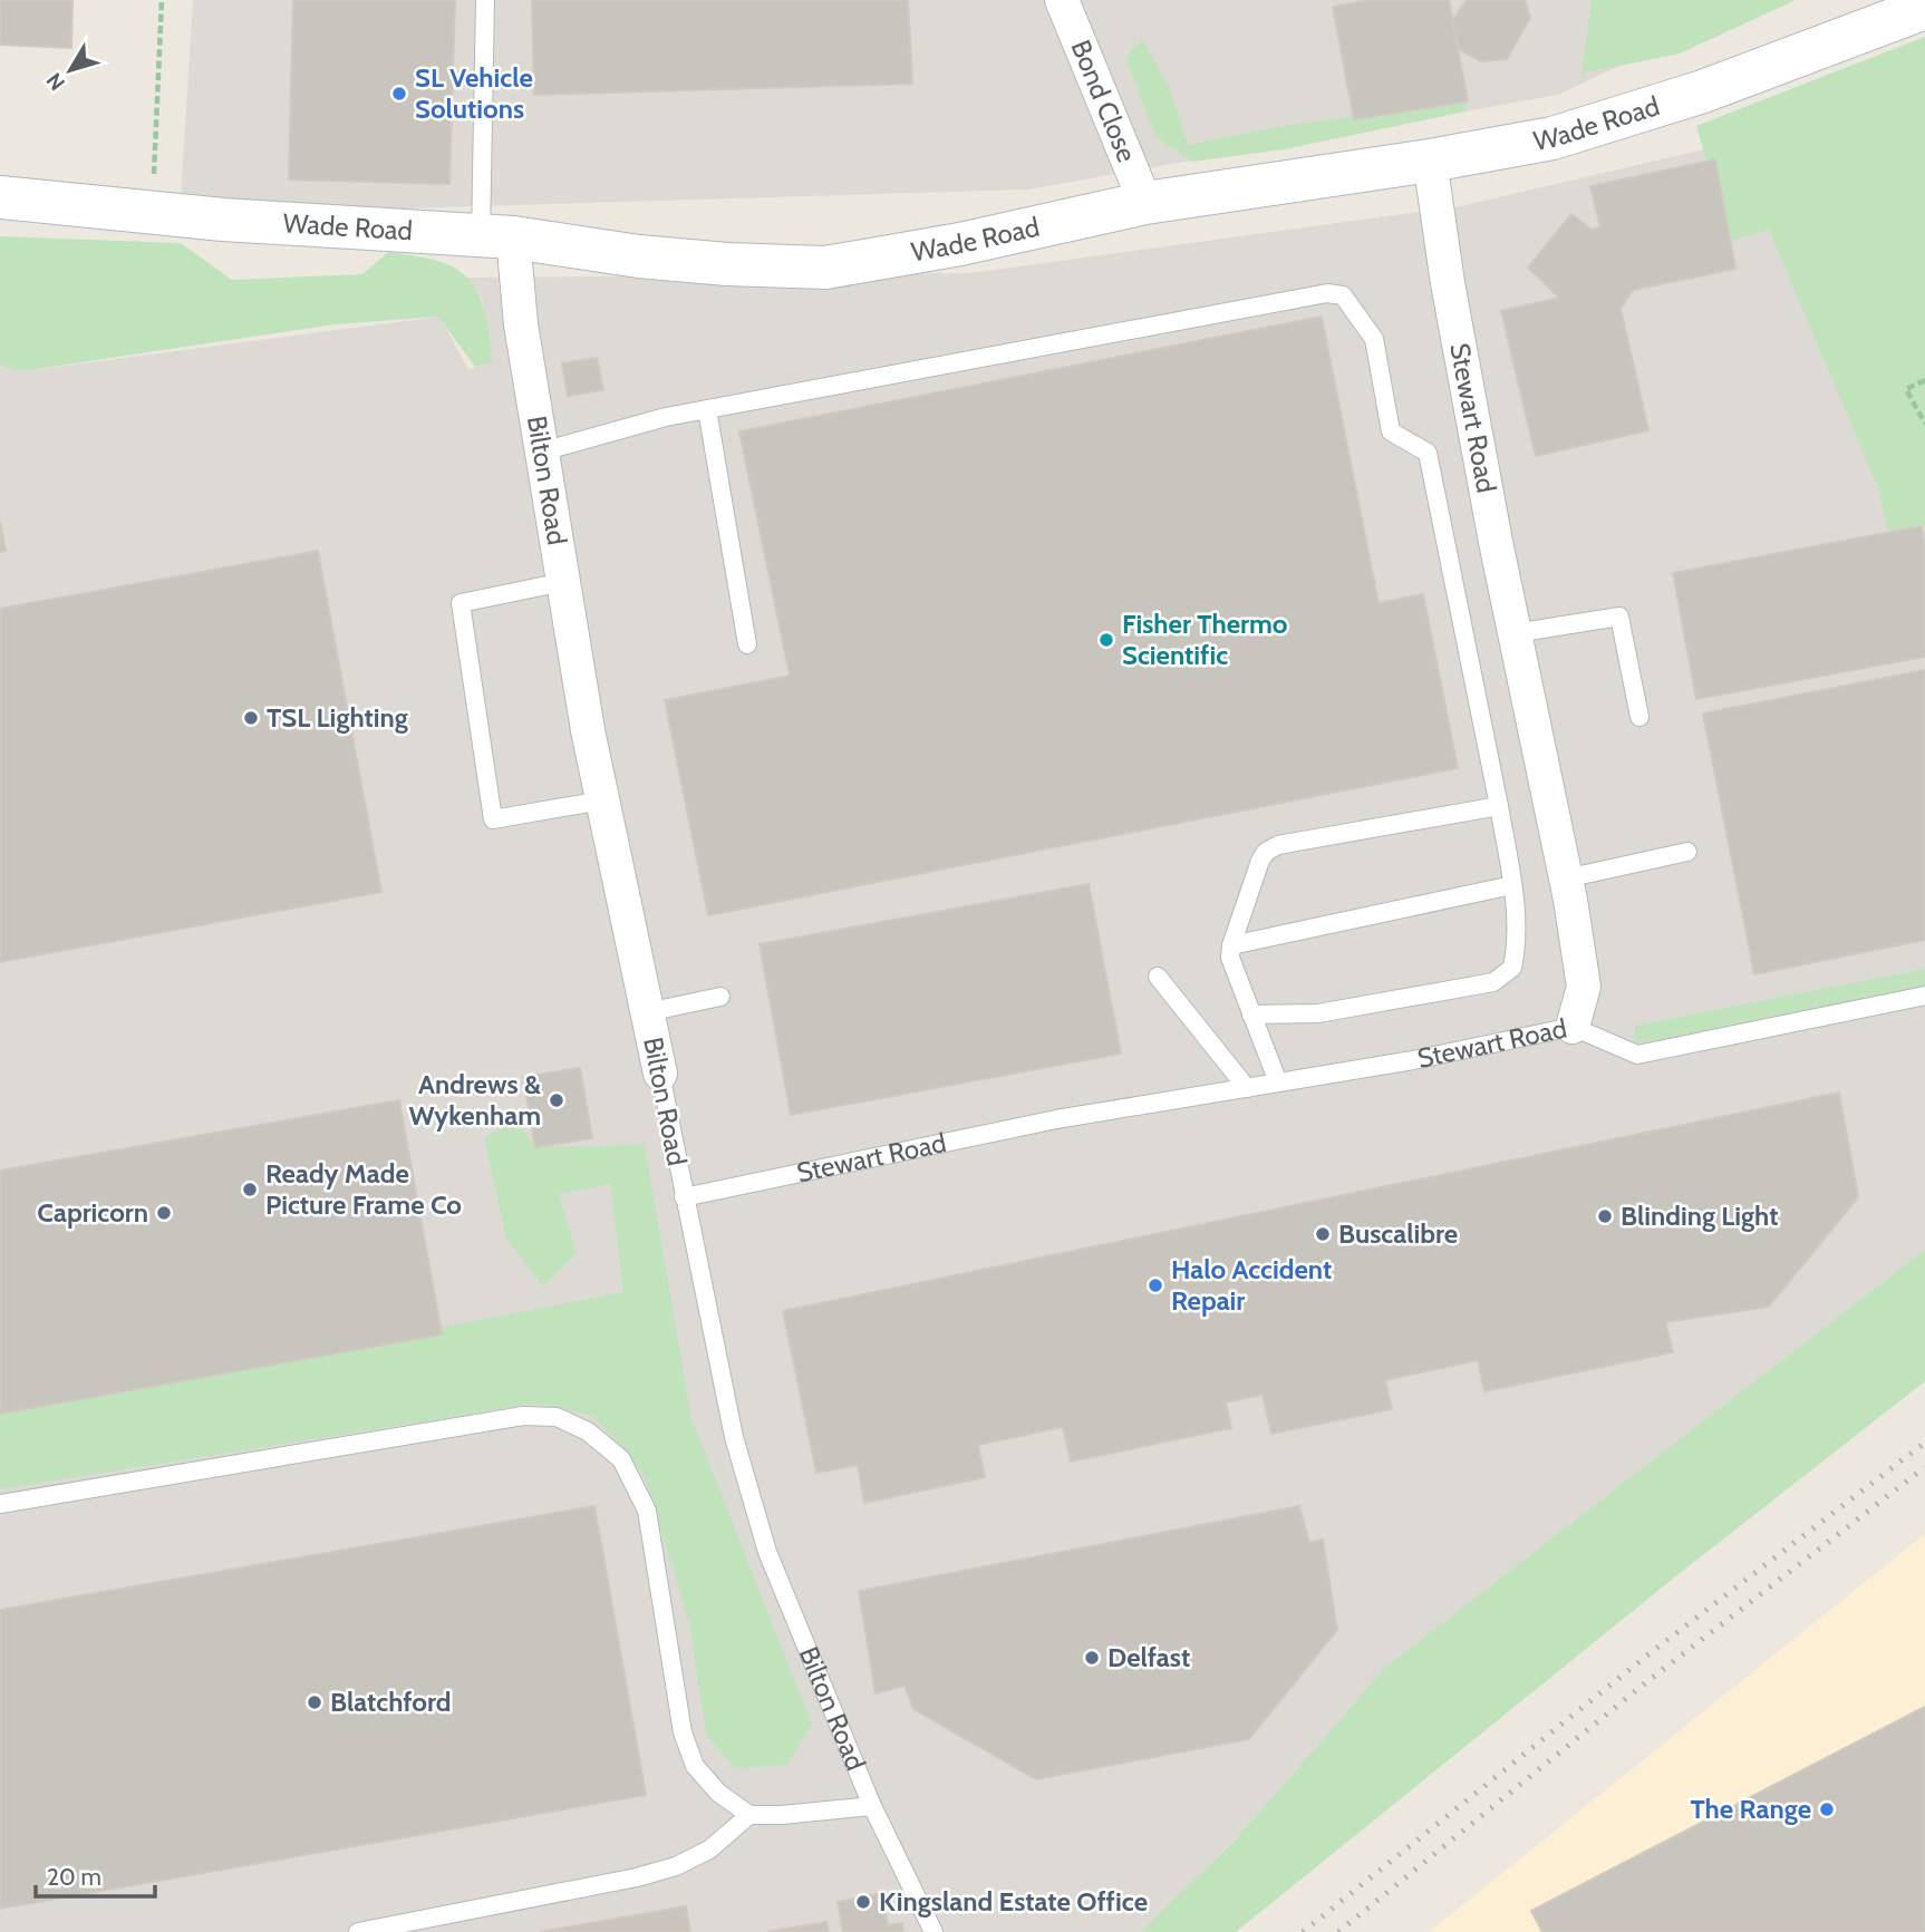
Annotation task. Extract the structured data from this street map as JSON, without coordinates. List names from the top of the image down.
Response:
{
  "streets": {
    "street": [
      "Bond Close",
      "Wade Road",
      "Stewart Road",
      "Bilton Road"
    ]
  },
  "crossings": [
    ["Bond Close", "Wade Road"],
    ["Wade Road", "Stewart Road"],
    ["Wade Road", "Bilton Road"],
    ["Stewart Road", "Bilton Road"]
  ],
  "places": [
    "SL Vehicle Solutions",
    "Fisher Thermo Scientific",
    "TSL Lighting",
    "Andrews & Wykenham",
    "Ready Made Picture Frame Co",
    "Capricorn",
    "Blinding Light",
    "Buscalibre",
    "Halo Accident Repair",
    "Delfast",
    "Blatchford",
    "The Range",
    "Kingsland Estate Office"
  ],
  "scale_bar": "20 m",
  "north": "bottom left"
}
